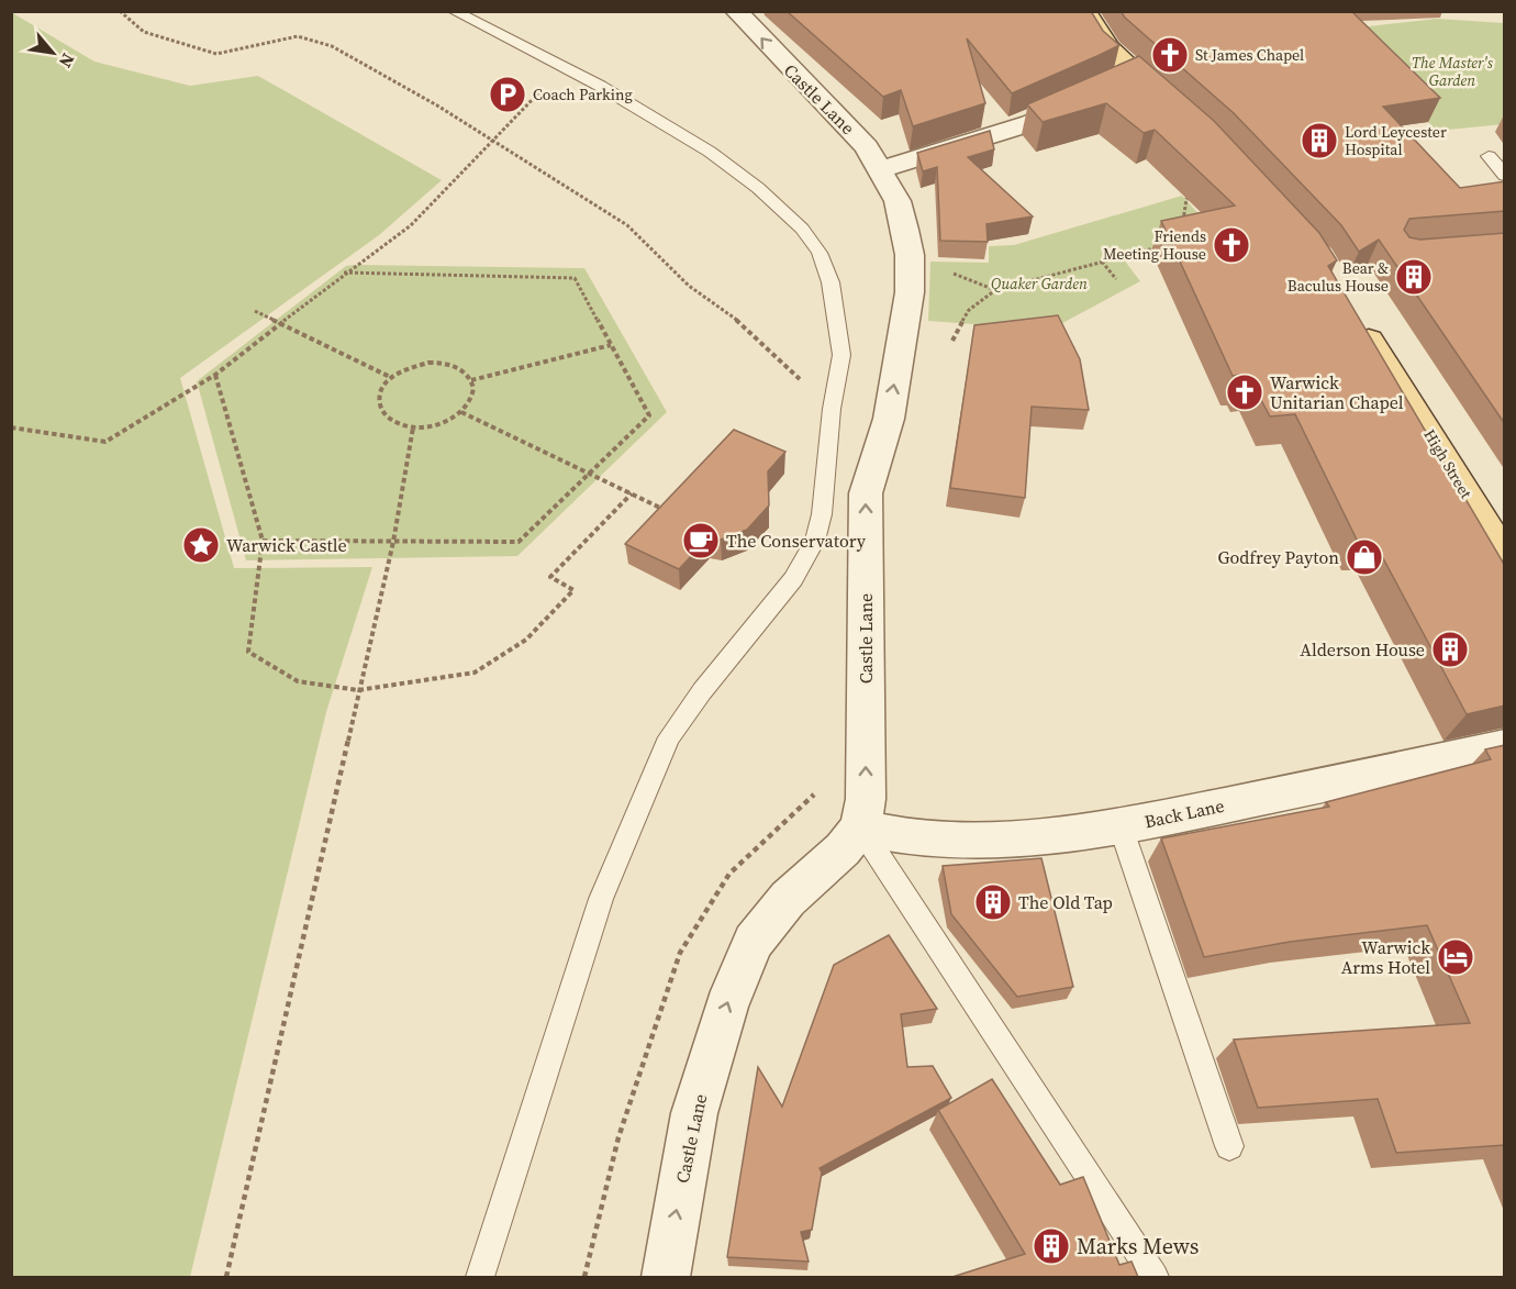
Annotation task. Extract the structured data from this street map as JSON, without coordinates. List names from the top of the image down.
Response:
{
  "streets": {
    "main road": ["High Street"],
    "street": ["Castle Lane", "Back Lane"]
  },
  "crossings": [
    ["Castle Lane", "Back Lane"]
  ],
  "one_way": ["Castle Lane"],
  "parks": ["The Master's Garden", "Quaker Garden"],
  "places": {
    "church": ["St James Chapel", "Friends Meeting House", "Warwick Unitarian Chapel"],
    "parking": ["Coach Parking"],
    "building": [
      "Lord Leycester Hospital",
      "Bear & Baculus House",
      "Alderson House",
      "The Old Tap",
      "Marks Mews"
    ],
    "cafe": ["The Conservatory"],
    "place": ["Warwick Castle"],
    "shop": ["Godfrey Payton"],
    "hotel": ["Warwick Arms Hotel"]
  },
  "north": "bottom right"
}
